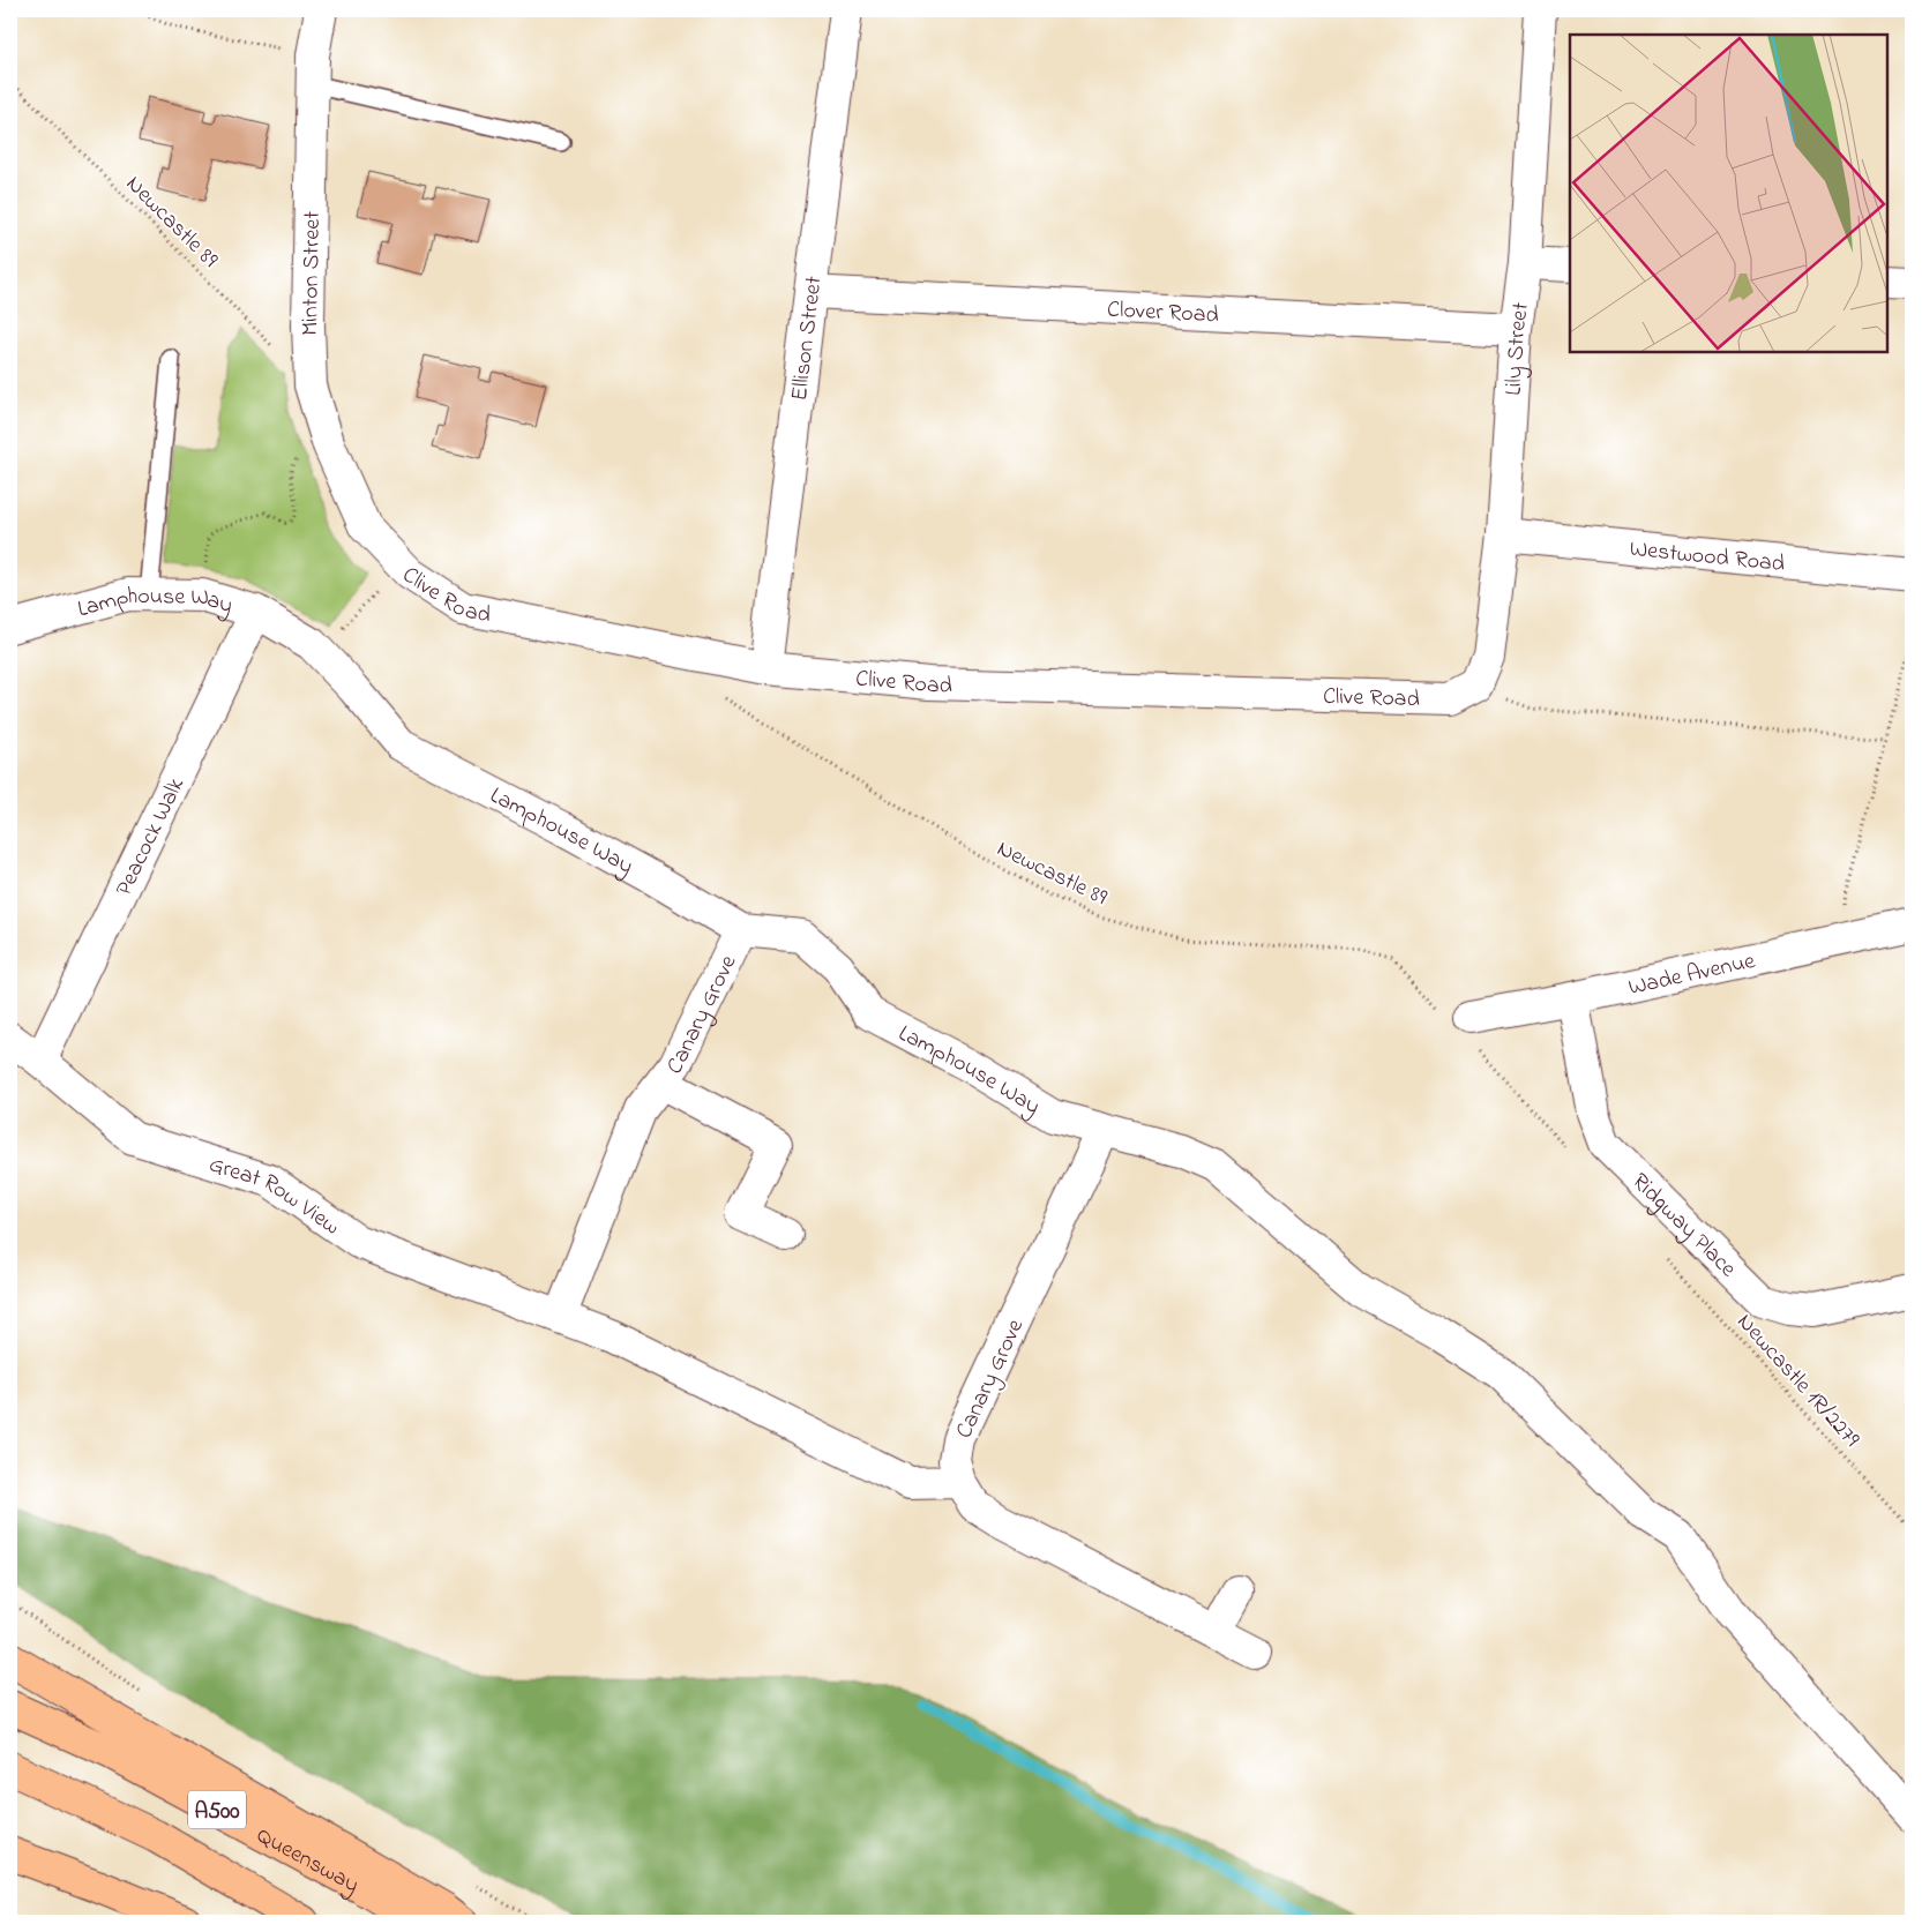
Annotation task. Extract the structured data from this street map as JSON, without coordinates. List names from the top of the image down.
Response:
{
  "streets": {
    "highway": ["A500", "Queensway"],
    "street": [
      "Minton Street",
      "Clover Road",
      "Ellison Street",
      "Lily Street",
      "Westwood Road",
      "Clive Road",
      "Lamphouse Way",
      "Peacock Walk",
      "Wade Avenue",
      "Canary Grove",
      "Great Row View",
      "Ridgway Place"
    ],
    "path": ["Newcastle 89", "Newcastle 1R/2279"]
  },
  "crossings": [
    ["Newcastle 89", "Minton Street"],
    ["Newcastle 89", "Wade Avenue"],
    ["Minton Street", "Clive Road"],
    ["Clover Road", "Ellison Street"],
    ["Clover Road", "Lily Street"],
    ["Ellison Street", "Clive Road"],
    ["Lily Street", "Westwood Road"],
    ["Lily Street", "Clive Road"],
    ["Lamphouse Way", "Peacock Walk"],
    ["Lamphouse Way", "Canary Grove"],
    ["Peacock Walk", "Great Row View"],
    ["Wade Avenue", "Ridgway Place"],
    ["Canary Grove", "Great Row View"]
  ]
}
